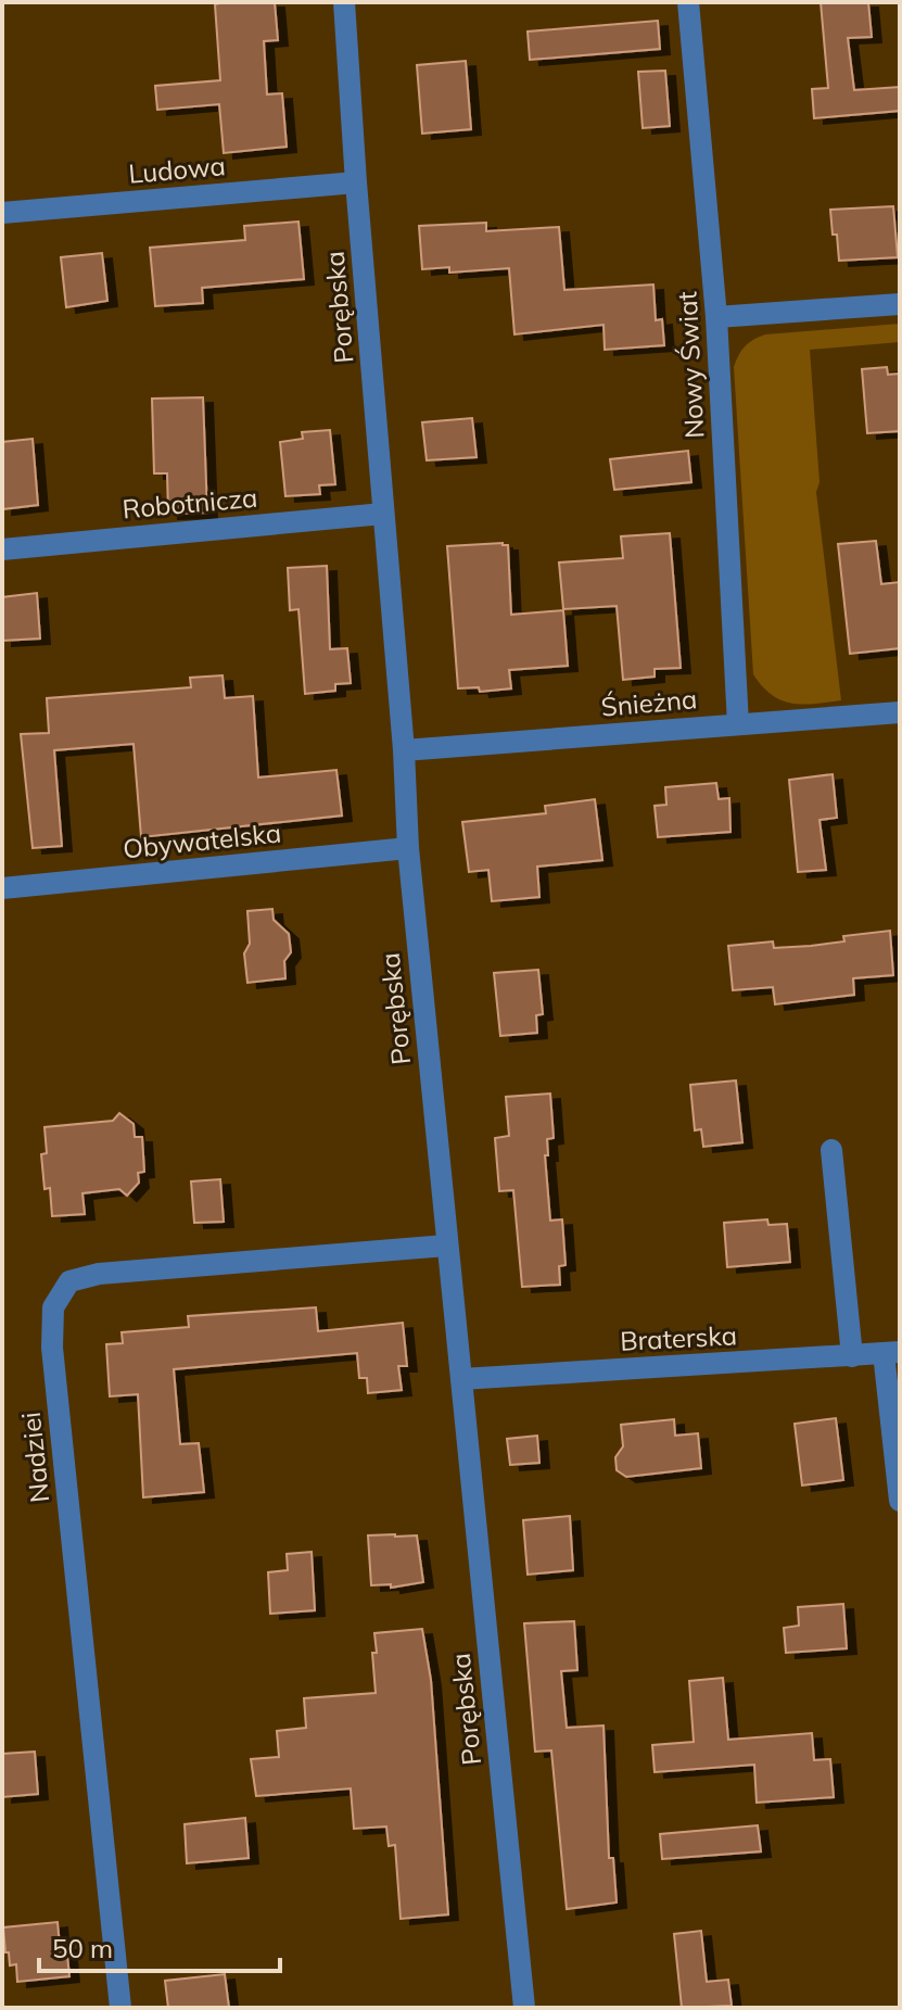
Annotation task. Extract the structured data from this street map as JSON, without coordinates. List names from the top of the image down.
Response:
{
  "streets": {
    "street": [
      "Ludowa",
      "Porębska",
      "Nowy Świat",
      "Robotnicza",
      "Śnieżna",
      "Obywatelska",
      "Braterska",
      "Nadziei"
    ]
  },
  "crossings": [
    ["Ludowa", "Porębska"],
    ["Porębska", "Robotnicza"],
    ["Porębska", "Śnieżna"],
    ["Porębska", "Obywatelska"],
    ["Porębska", "Braterska"],
    ["Porębska", "Nadziei"],
    ["Nowy Świat", "Śnieżna"]
  ],
  "scale_bar": "50 m"
}
